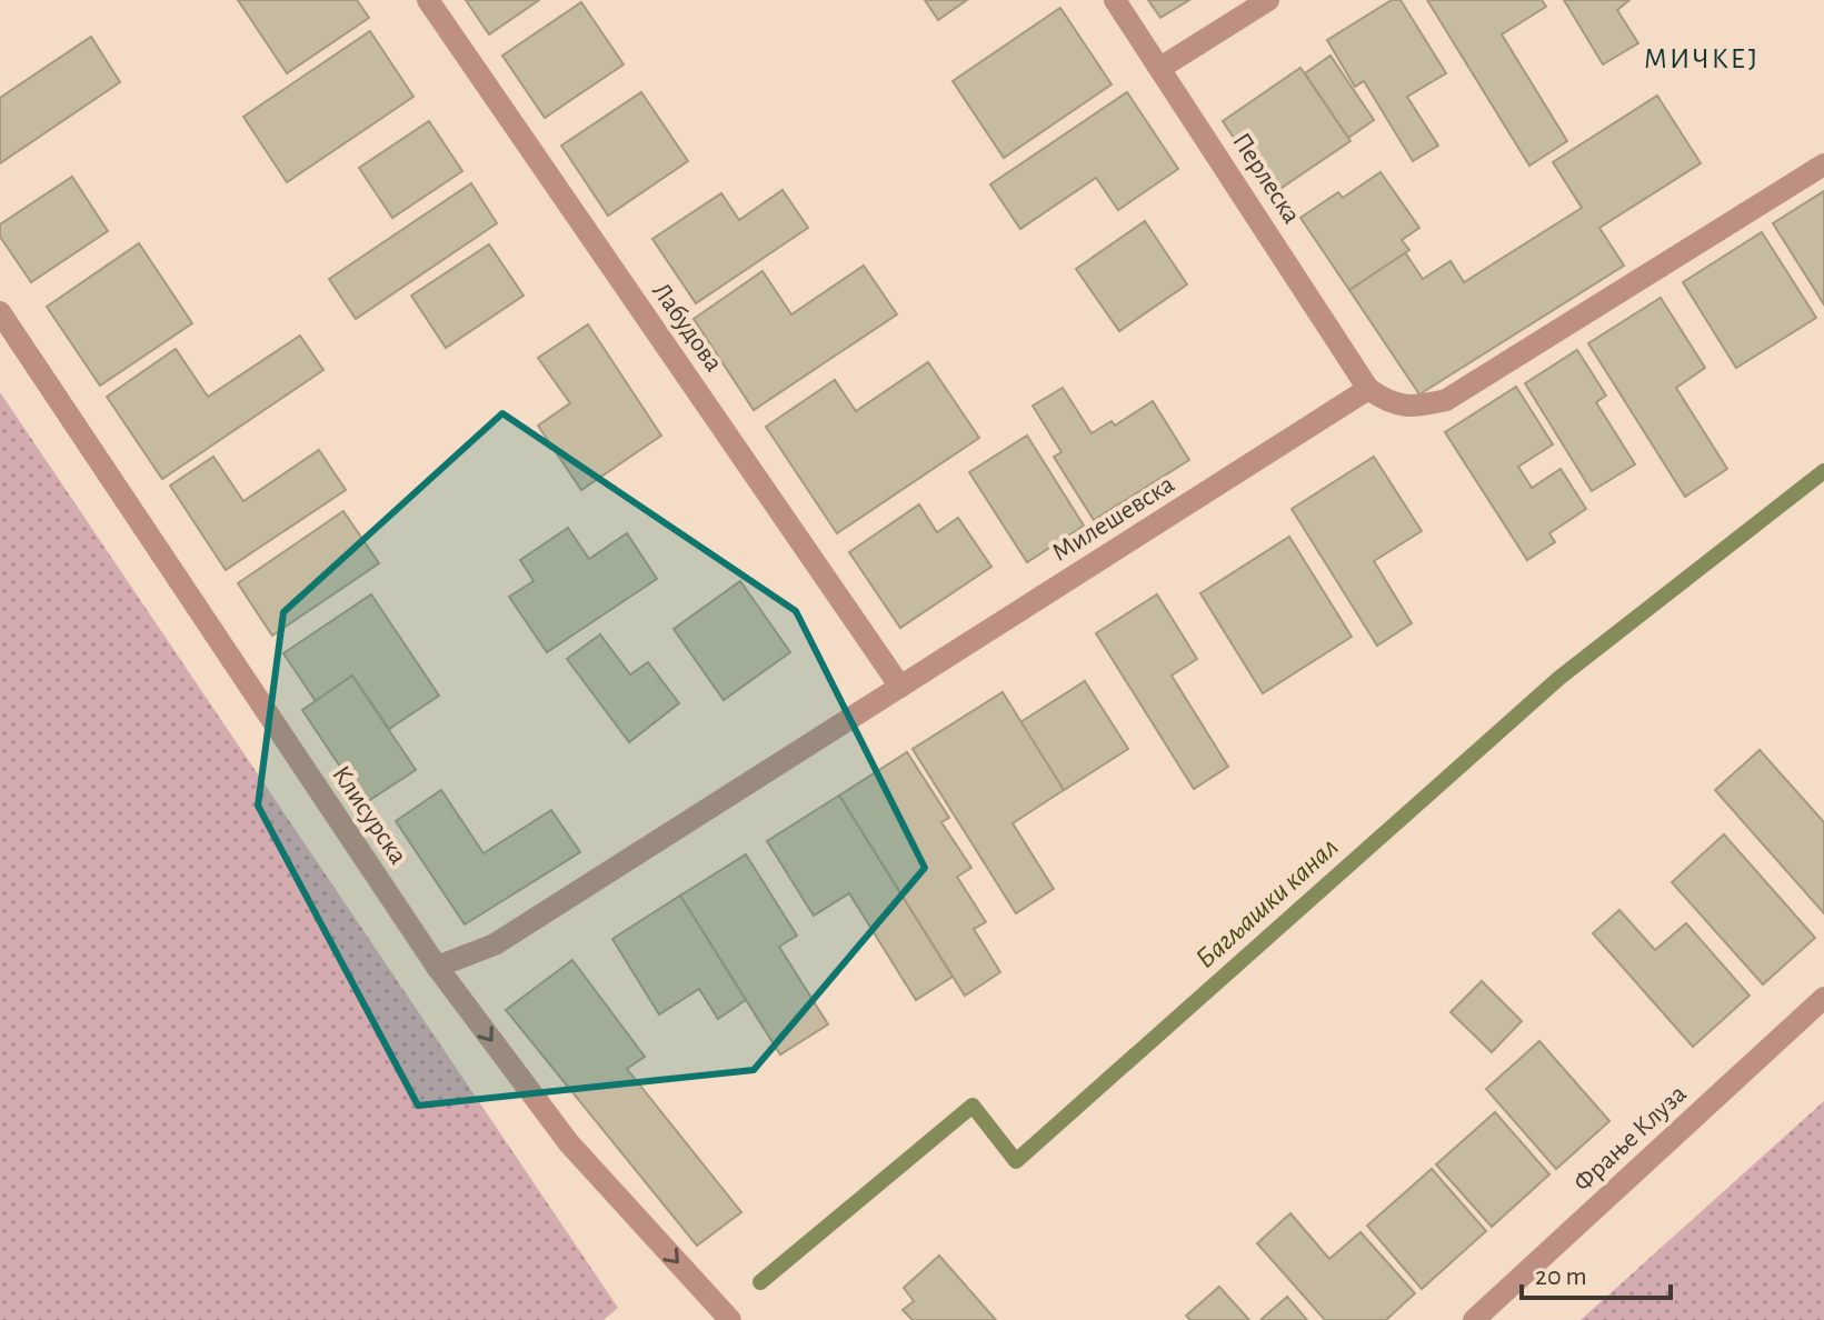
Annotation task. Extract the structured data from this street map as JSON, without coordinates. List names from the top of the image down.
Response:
{
  "streets": {
    "street": [
      "Перлеска",
      "Лабудова",
      "Милешевска",
      "Клисурска",
      "Фрање Клуза"
    ]
  },
  "crossings": [
    ["Перлеска", "Милешевска"],
    ["Лабудова", "Милешевска"],
    ["Милешевска", "Клисурска"]
  ],
  "one_way": ["Клисурска"],
  "districts": ["МИЧКЕЈ"],
  "water": ["Багљашки канал"],
  "scale_bar": "20 m"
}
